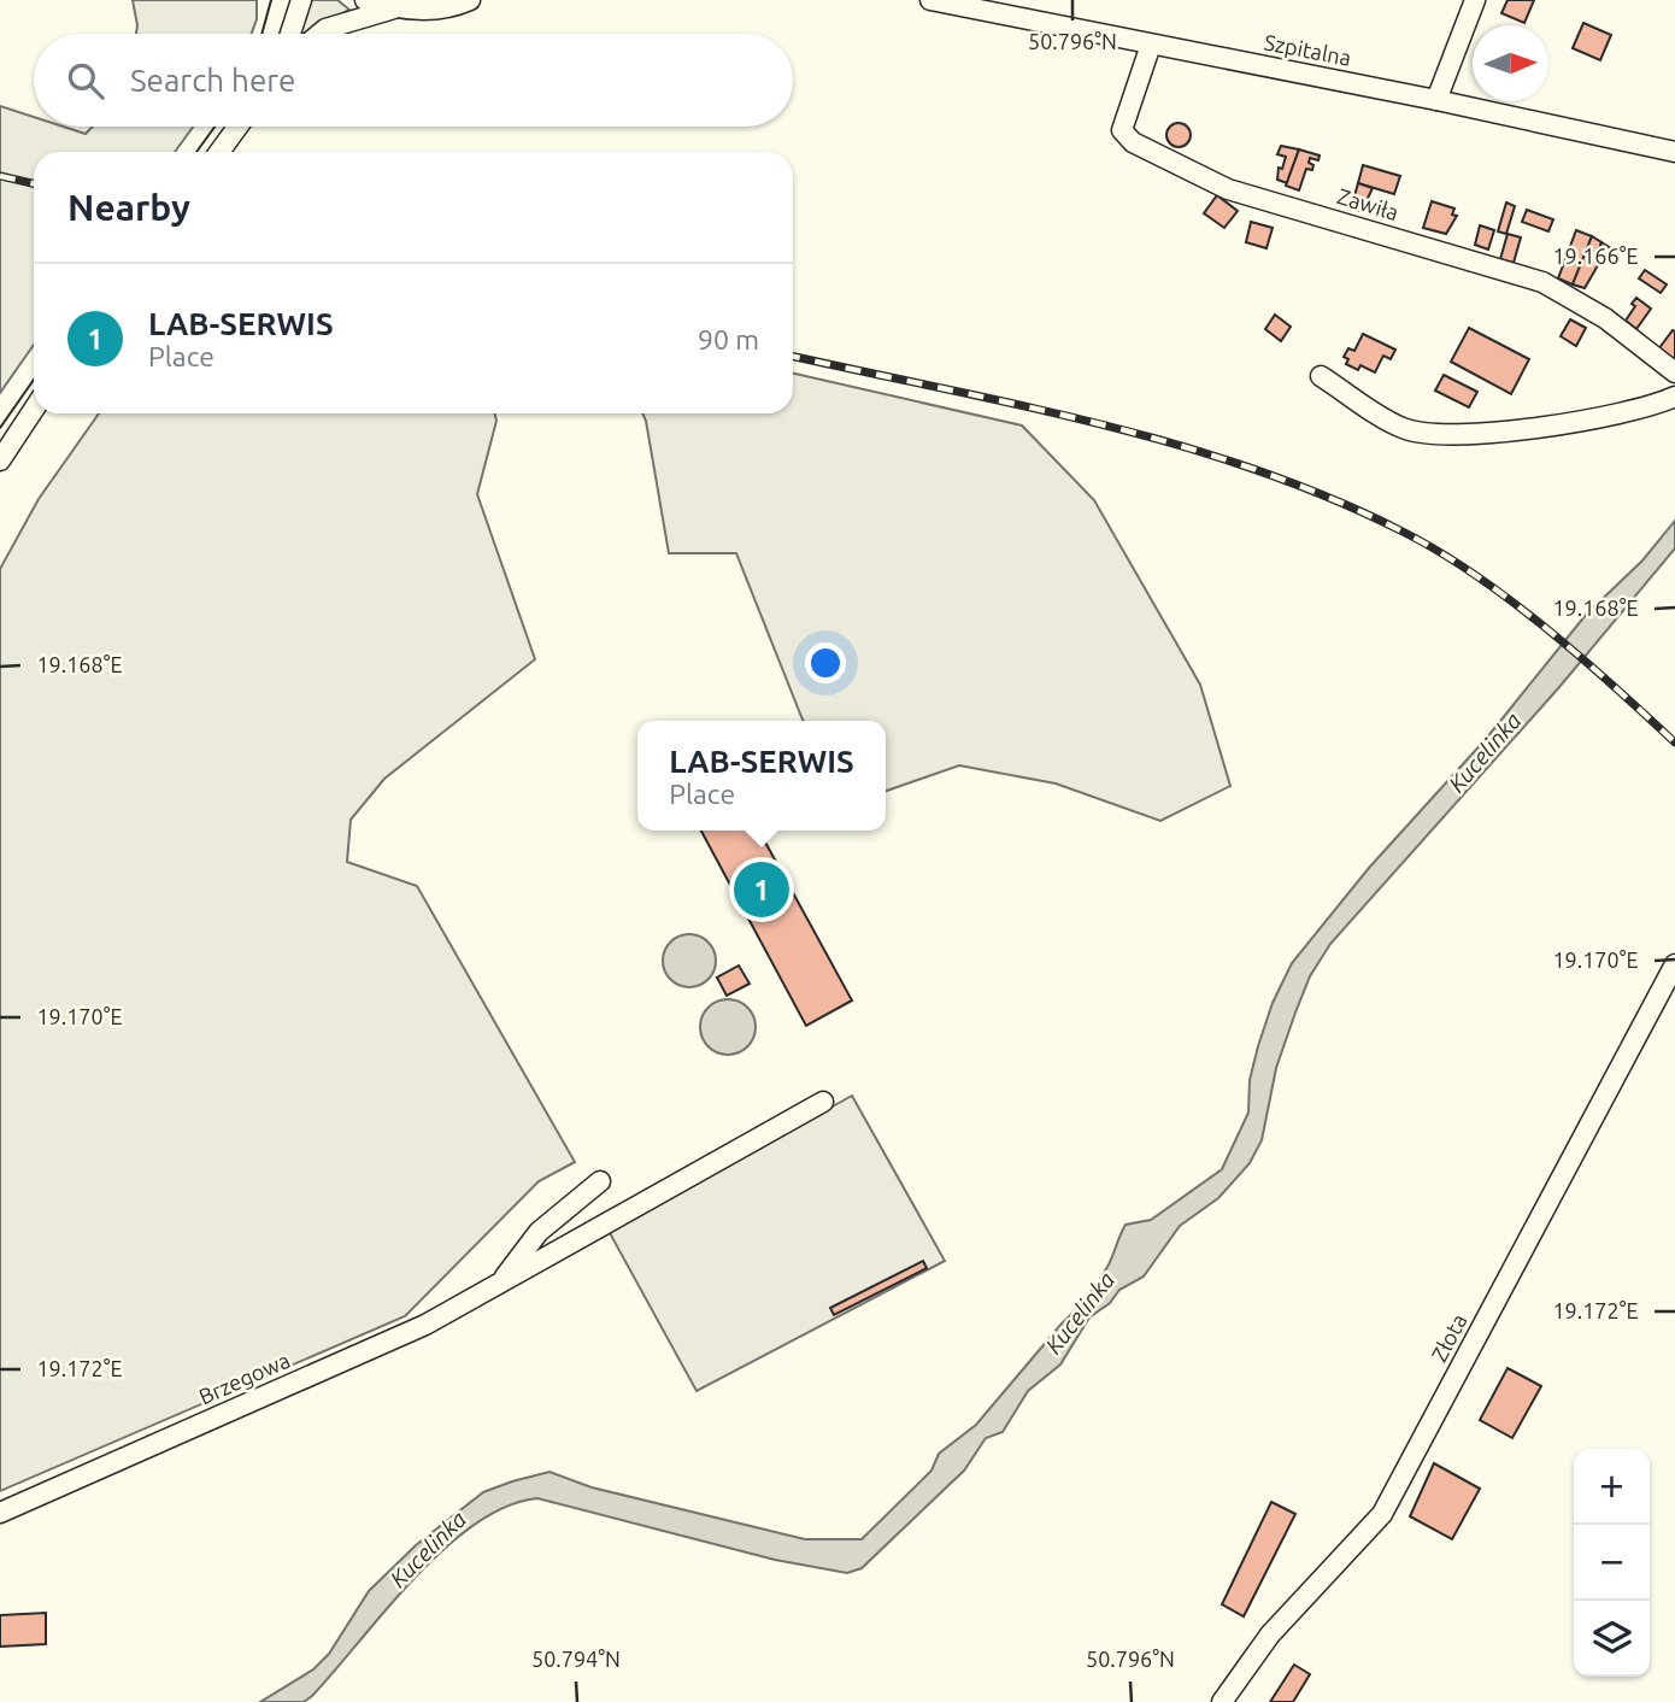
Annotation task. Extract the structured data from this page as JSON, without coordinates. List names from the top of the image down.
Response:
{
  "streets": {
    "street": [
      "Szpitalna",
      "Zawiła",
      "Złota",
      "Brzegowa"
    ]
  },
  "crossings": [
    ["Szpitalna", "Zawiła"]
  ],
  "water": ["Kucelinka"],
  "north": "right",
  "page": {
    "search": "Search here",
    "heading": "Nearby",
    "list": [
      {
        "mark": "1",
        "name": "LAB-SERWIS",
        "note": "Place",
        "value": "90 m"
      }
    ],
    "popup": ["LAB-SERWIS", "Place"],
    "pins": "1",
    "map_buttons": ["+", "−"]
  },
  "coordinates": [
    "50.796°N",
    "19.166°E",
    "19.168°E",
    "19.170°E",
    "19.172°E",
    "50.794°N"
  ]
}
